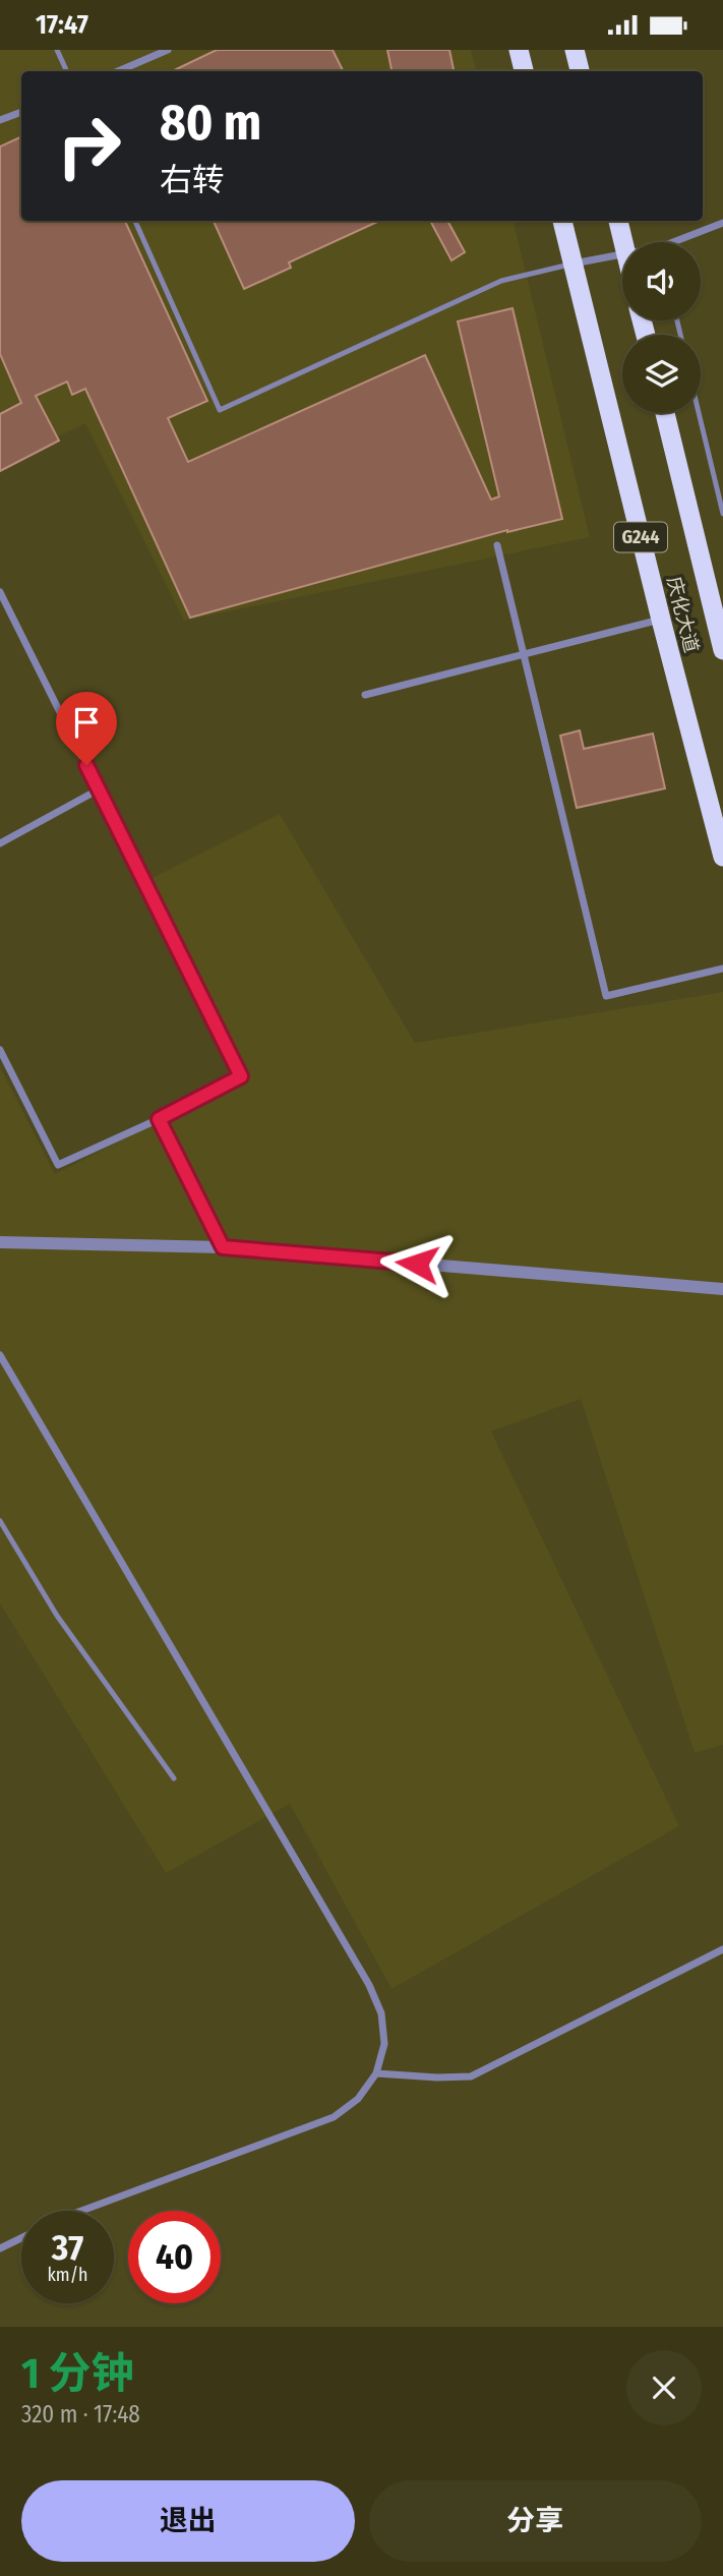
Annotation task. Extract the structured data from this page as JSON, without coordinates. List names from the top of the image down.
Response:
{
  "streets": {
    "highway": ["G244", "庆化大道"]
  },
  "page": {
    "status": "17:47",
    "turn": ["80 m", "右转"],
    "speed": "37 km/h",
    "limit": "40",
    "heading": ["1 分钟", "320 m · 17:48"],
    "buttons": ["退出", "分享"]
  }
}
